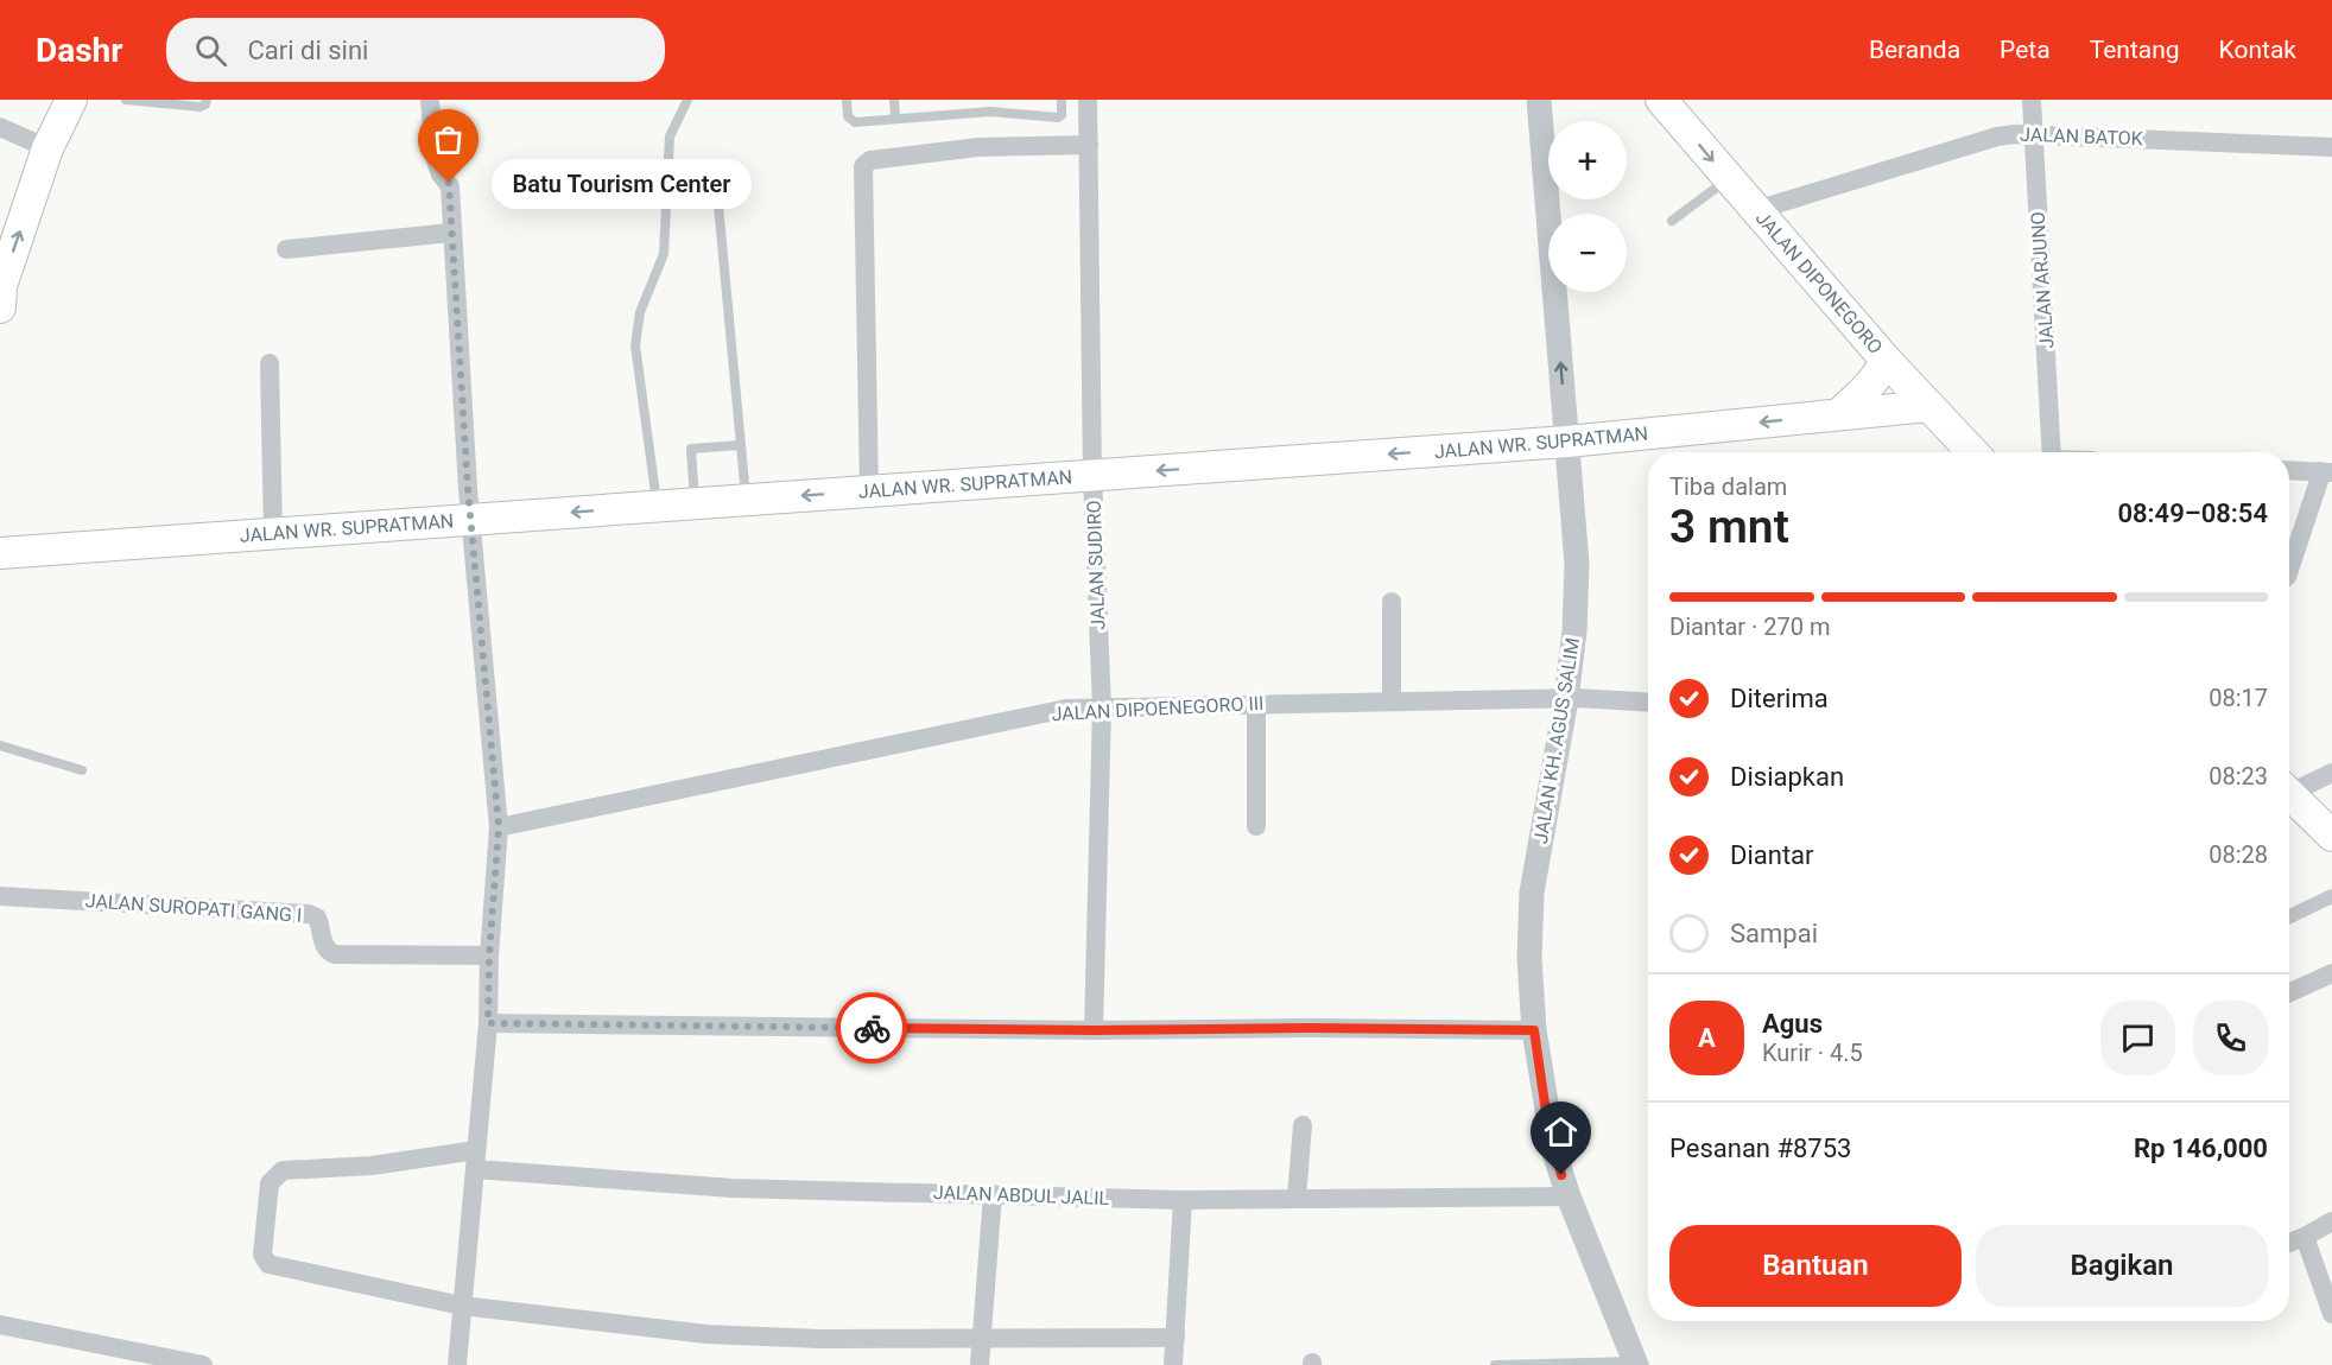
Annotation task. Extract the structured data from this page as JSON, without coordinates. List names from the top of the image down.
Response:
{
  "streets": {
    "main road": ["JALAN DIPONEGORO", "JALAN WR. SUPRATMAN"],
    "street": [
      "JALAN BATOK",
      "JALAN ARJUNO",
      "JALAN SUDIRO",
      "JALAN DIPOENEGORO III",
      "JALAN KH. AGUS SALIM",
      "JALAN SUROPATI GANG I",
      "JALAN ABDUL JALIL"
    ]
  },
  "crossings": [
    ["JALAN BATOK", "JALAN ARJUNO"],
    ["JALAN BATOK", "JALAN DIPONEGORO"],
    ["JALAN DIPONEGORO", "JALAN WR. SUPRATMAN"],
    ["JALAN WR. SUPRATMAN", "JALAN SUDIRO"],
    ["JALAN WR. SUPRATMAN", "JALAN KH. AGUS SALIM"],
    ["JALAN SUDIRO", "JALAN DIPOENEGORO III"],
    ["JALAN DIPOENEGORO III", "JALAN KH. AGUS SALIM"],
    ["JALAN KH. AGUS SALIM", "JALAN ABDUL JALIL"]
  ],
  "one_way": ["JALAN WR. SUPRATMAN"],
  "places": ["Batu Tourism Center"],
  "page": {
    "header": "Dashr",
    "search": "Cari di sini",
    "nav": [
      "Beranda",
      "Peta",
      "Tentang",
      "Kontak"
    ],
    "map_buttons": ["+", "−"],
    "bubble": "Batu Tourism Center",
    "heading": ["3 mnt", "Tiba dalam", "08:49–08:54"],
    "panel": [
      "Agus",
      "Kurir · 4.5",
      "Pesanan #8753",
      "Rp 146,000"
    ],
    "bar": "Diantar · 270 m",
    "list": [
      ["Diterima", "08:17"],
      ["Disiapkan", "08:23"],
      ["Diantar", "08:28"],
      "Sampai"
    ],
    "round": "A",
    "buttons": ["Bantuan", "Bagikan"]
  }
}
